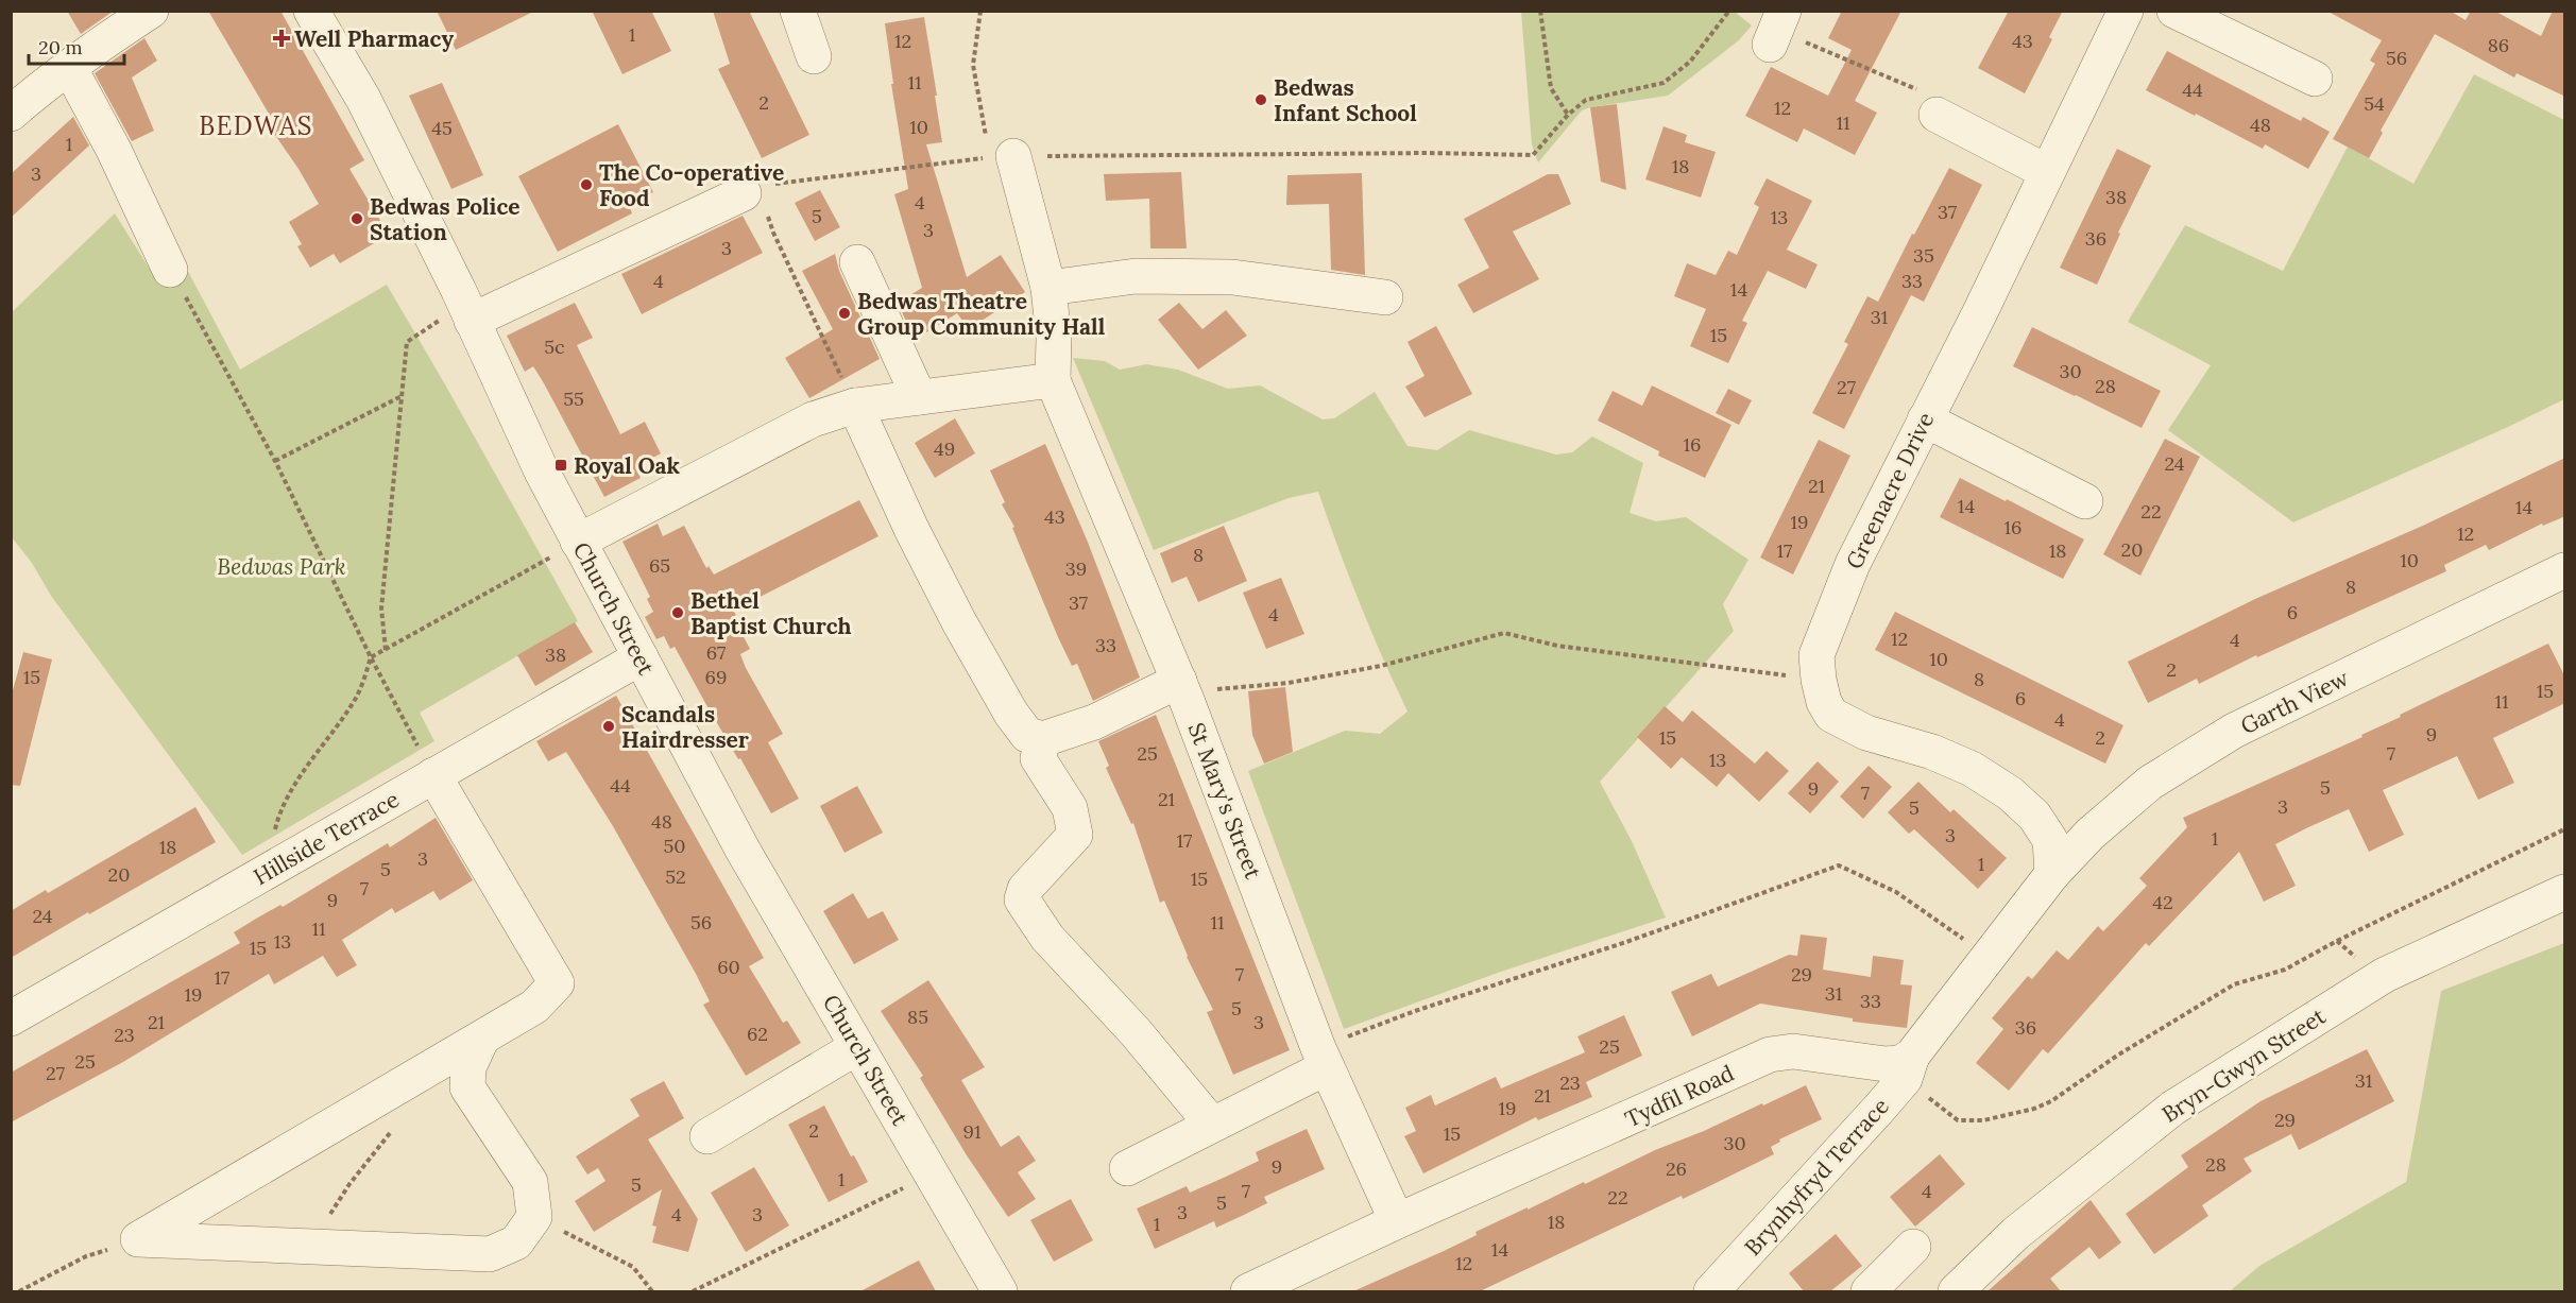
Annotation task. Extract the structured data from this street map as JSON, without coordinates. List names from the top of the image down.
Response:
{
  "streets": {
    "street": [
      "Greenacre Drive",
      "Church Street",
      "Garth View",
      "St Mary's Street",
      "Hillside Terrace",
      "Bryn-Gwyn Street",
      "Tydfil Road",
      "Brynhyfryd Terrace"
    ]
  },
  "crossings": [
    ["Greenacre Drive", "Garth View"],
    ["Church Street", "Hillside Terrace"],
    ["St Mary's Street", "Tydfil Road"],
    ["Tydfil Road", "Brynhyfryd Terrace"]
  ],
  "districts": ["BEDWAS"],
  "parks": ["Bedwas Park"],
  "places": {
    "health": ["Well Pharmacy"],
    "other": [
      "Bedwas Infant School",
      "The Co-operative Food",
      "Bedwas Police Station",
      "Bedwas Theatre Group Community Hall",
      "Bethel Baptist Church",
      "Scandals Hairdresser"
    ],
    "transit": ["Royal Oak"]
  },
  "house_numbers": [
    "1",
    "12",
    "43",
    "86",
    "56",
    "11",
    "44",
    "2",
    "54",
    "12",
    "11",
    "48",
    "10",
    "45",
    "1",
    "18",
    "3",
    "38",
    "4",
    "37",
    "5",
    "13",
    "3",
    "36",
    "3",
    "35",
    "4",
    "33",
    "14",
    "31",
    "15",
    "5c",
    "30",
    "28",
    "27",
    "55",
    "16",
    "49",
    "24",
    "21",
    "14",
    "14",
    "22",
    "43",
    "19",
    "16",
    "12",
    "20",
    "17",
    "18",
    "8",
    "10",
    "65",
    "39",
    "8",
    "37",
    "6",
    "4",
    "12",
    "4",
    "33",
    "67",
    "38",
    "10",
    "2",
    "15",
    "69",
    "8",
    "15",
    "6",
    "11",
    "4",
    "9",
    "15",
    "2",
    "25",
    "7",
    "13",
    "44",
    "5",
    "9",
    "7",
    "21",
    "3",
    "5",
    "48",
    "3",
    "1",
    "17",
    "50",
    "18",
    "3",
    "1",
    "5",
    "20",
    "52",
    "15",
    "7",
    "9",
    "42",
    "24",
    "56",
    "11",
    "11",
    "13",
    "15",
    "60",
    "7",
    "29",
    "17",
    "31",
    "19",
    "33",
    "5",
    "85",
    "21",
    "3",
    "36",
    "62",
    "23",
    "25",
    "25",
    "27",
    "31",
    "23",
    "21",
    "19",
    "29",
    "2",
    "91",
    "15",
    "30",
    "28",
    "9",
    "26",
    "1",
    "5",
    "7",
    "4",
    "22",
    "5",
    "3",
    "4",
    "3",
    "18",
    "1",
    "14",
    "12"
  ],
  "scale_bar": "20 m"
}
